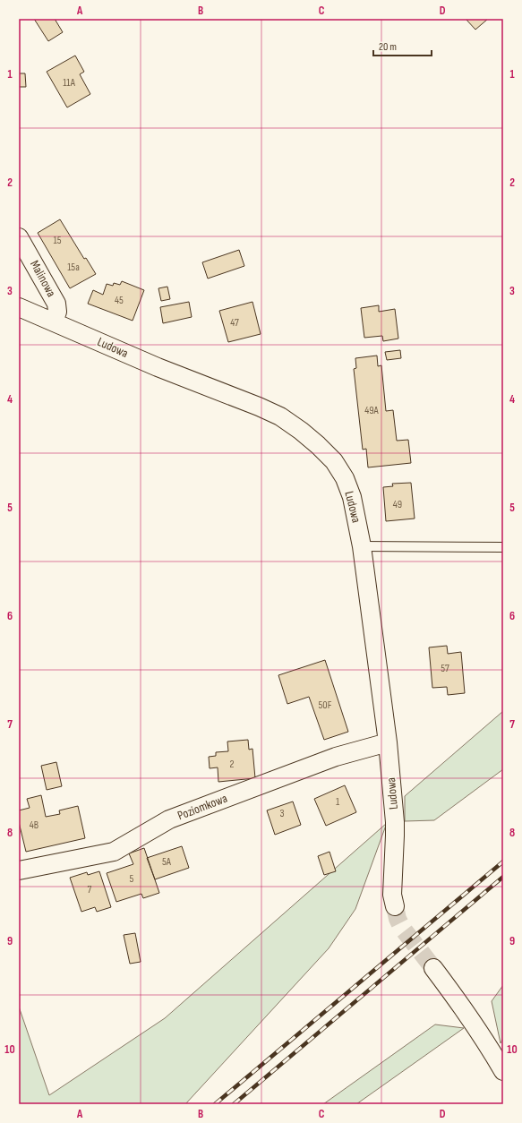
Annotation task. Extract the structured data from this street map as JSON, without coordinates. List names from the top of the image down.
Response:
{
  "streets": {
    "street": ["Malinowa", "Ludowa", "Poziomkowa"]
  },
  "crossings": [
    ["Malinowa", "Ludowa"],
    ["Ludowa", "Poziomkowa"]
  ],
  "house_numbers": [
    "11A",
    "15",
    "15a",
    "45",
    "47",
    "49A",
    "49",
    "57",
    "50F",
    "2",
    "1",
    "3",
    "4B",
    "5A",
    "5",
    "7"
  ],
  "scale_bar": "20 m",
  "grid": {
    "columns": [
      "A",
      "B",
      "C",
      "D"
    ],
    "rows": [
      "1",
      "2",
      "3",
      "4",
      "5",
      "6",
      "7",
      "8",
      "9",
      "10"
    ]
  }
}
